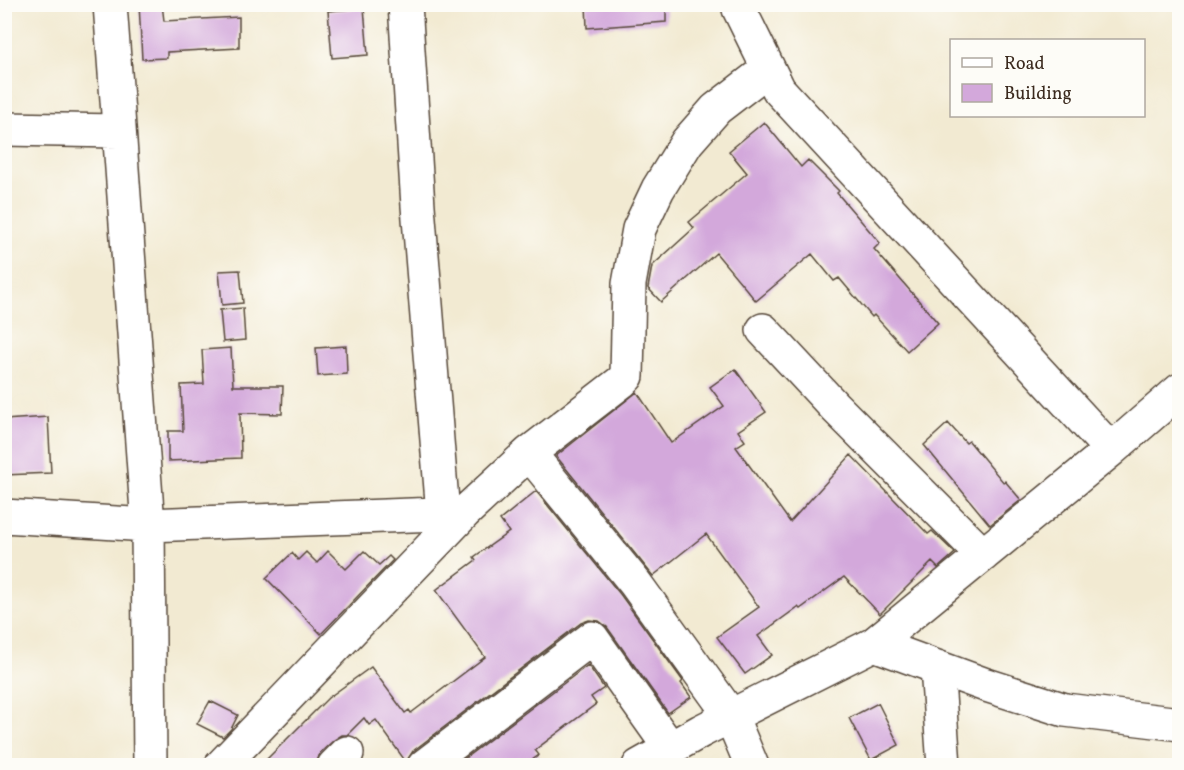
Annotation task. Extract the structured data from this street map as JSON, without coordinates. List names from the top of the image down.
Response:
{
  "legend": ["Road", "Building"]
}
